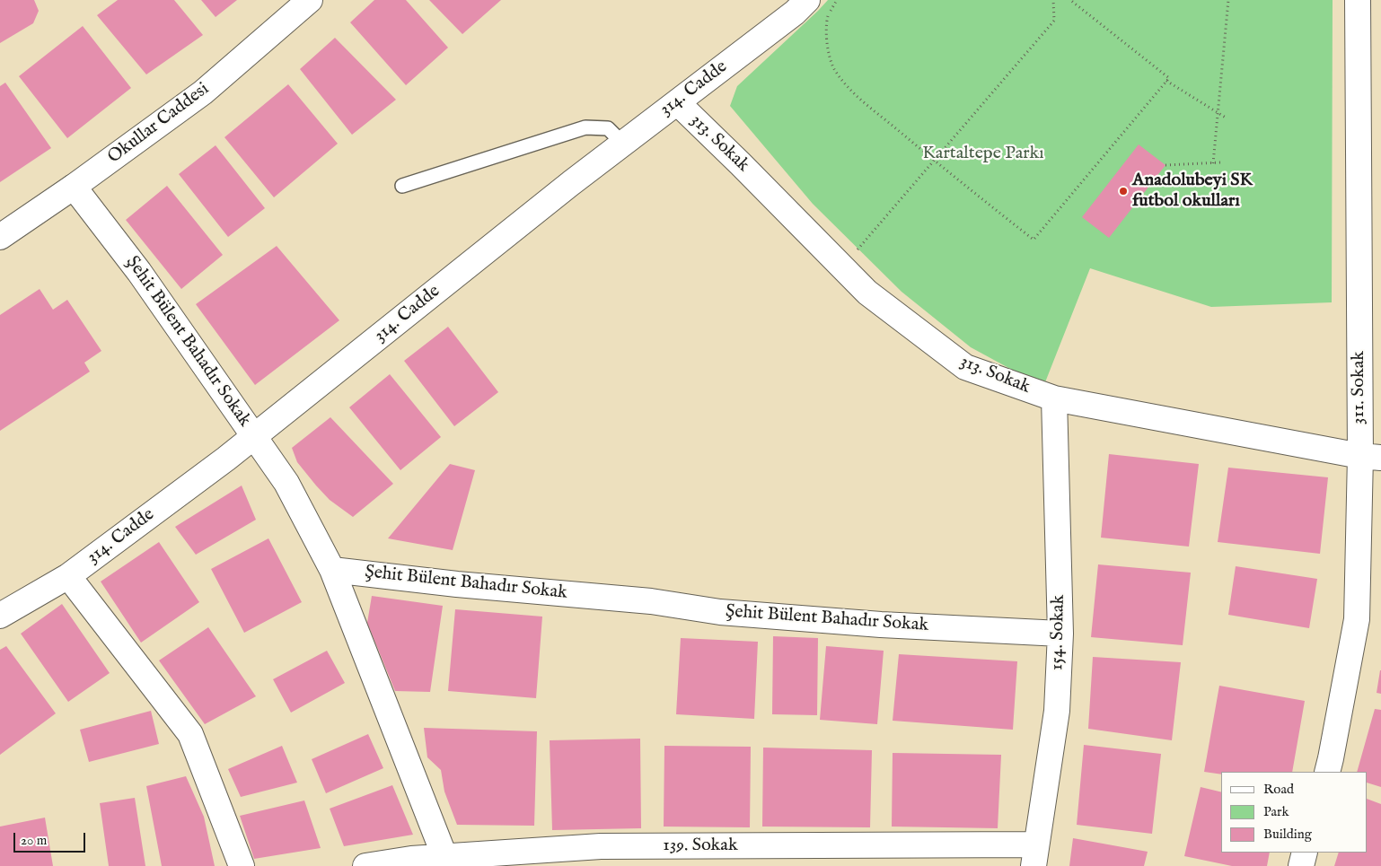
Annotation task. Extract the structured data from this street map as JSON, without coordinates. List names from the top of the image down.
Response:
{
  "streets": {
    "street": [
      "314. Cadde",
      "Okullar Caddesi",
      "313. Sokak",
      "Şehit Bülent Bahadır Sokak",
      "311. Sokak",
      "154. Sokak",
      "139. Sokak"
    ]
  },
  "crossings": [
    ["314. Cadde", "313. Sokak"],
    ["314. Cadde", "Şehit Bülent Bahadır Sokak"],
    ["Okullar Caddesi", "Şehit Bülent Bahadır Sokak"],
    ["313. Sokak", "311. Sokak"],
    ["313. Sokak", "154. Sokak"],
    ["Şehit Bülent Bahadır Sokak", "154. Sokak"],
    ["154. Sokak", "139. Sokak"]
  ],
  "parks": ["Kartaltepe Parkı"],
  "places": ["Anadolubeyi SK futbol okulları"],
  "legend": ["Road", "Park", "Building"],
  "scale_bar": "20 m"
}
